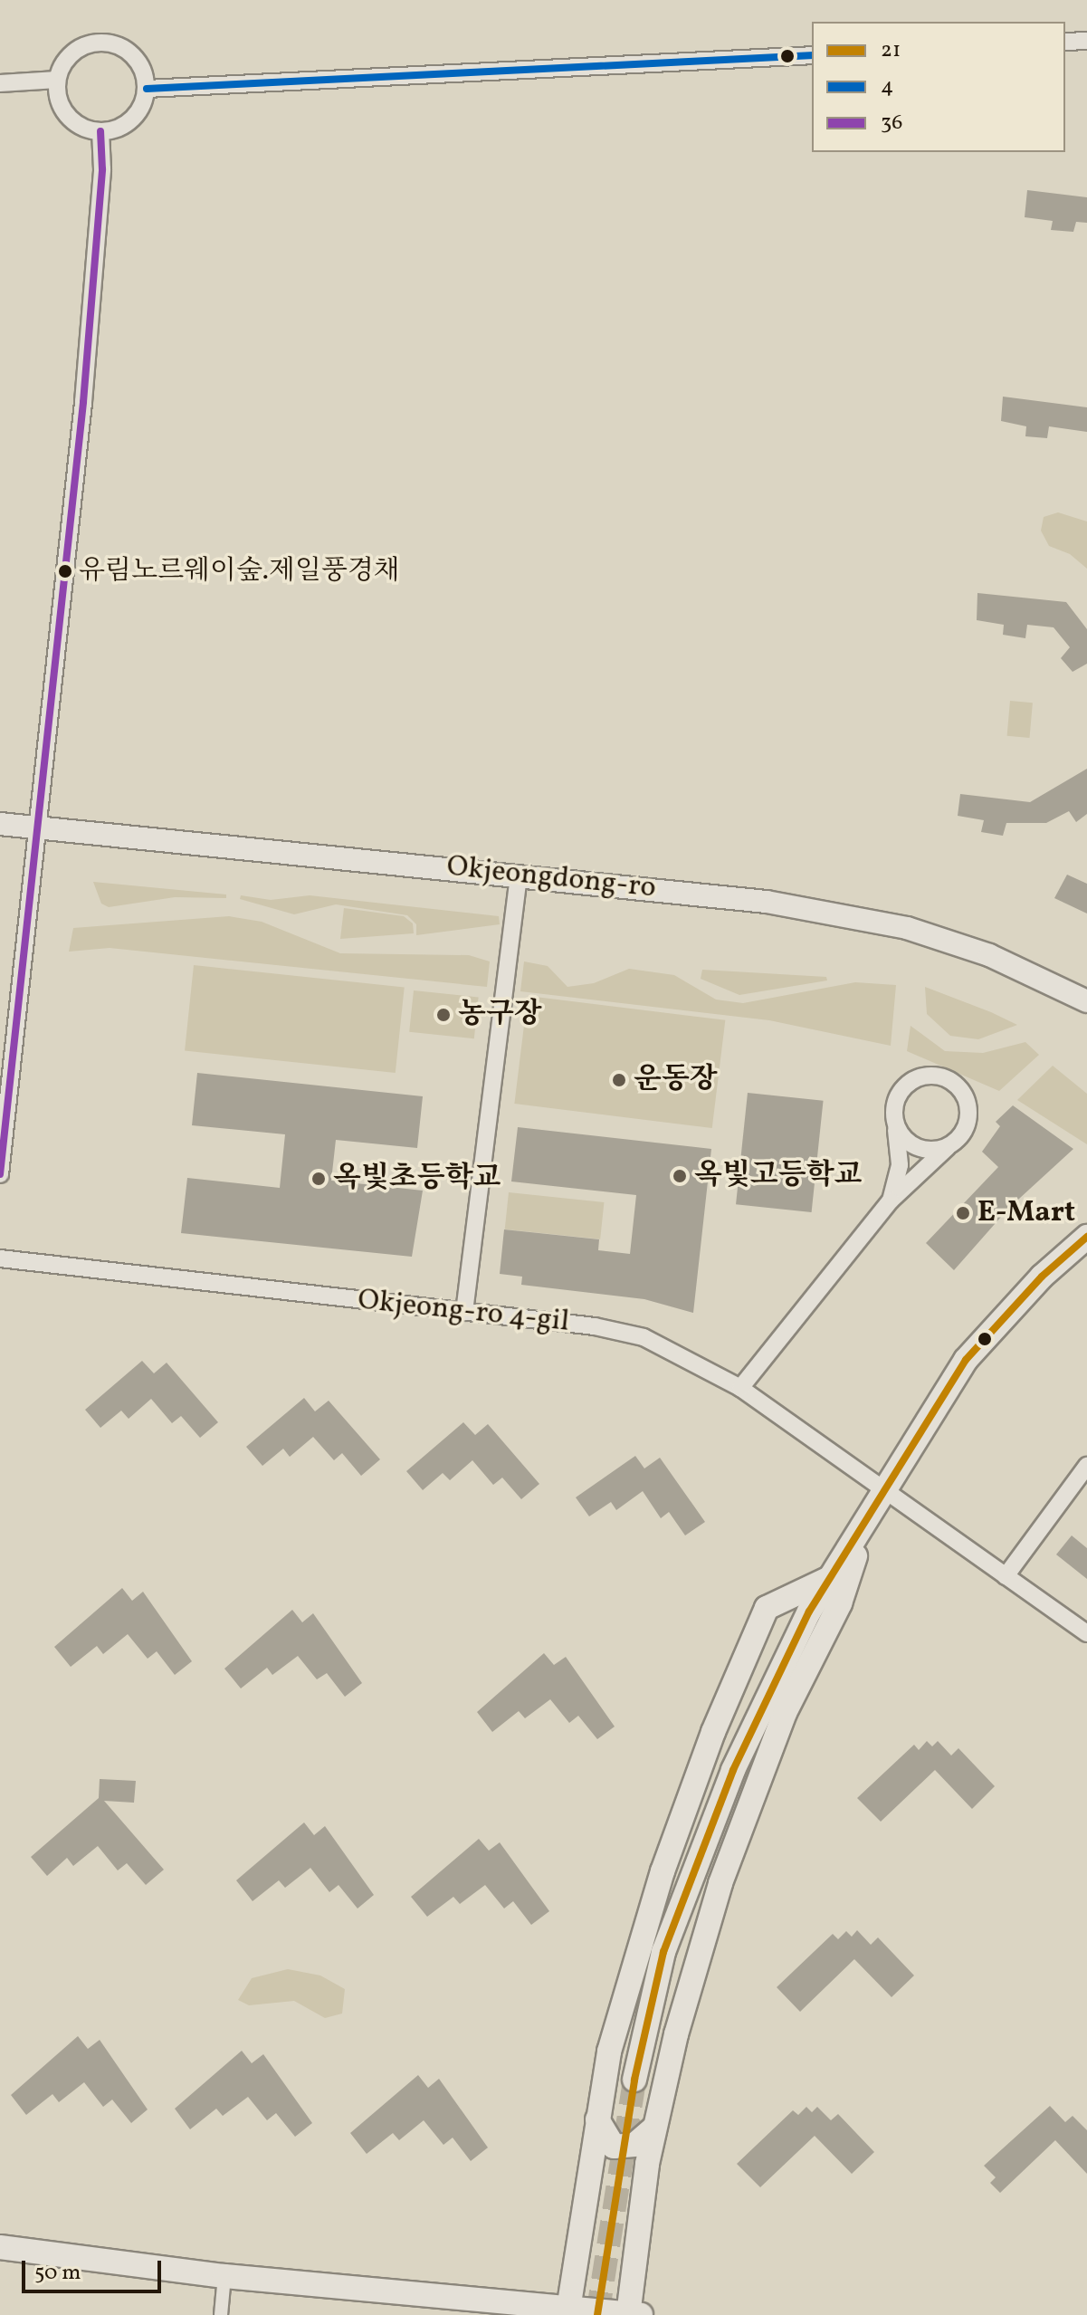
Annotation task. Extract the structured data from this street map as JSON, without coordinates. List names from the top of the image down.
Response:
{
  "streets": {
    "street": ["Okjeongdong-ro", "Okjeong-ro 4-gil"]
  },
  "places": [
    "유림노르웨이숲.제일풍경채",
    "농구장",
    "운동장",
    "옥빛고등학교",
    "옥빛초등학교",
    "E-Mart"
  ],
  "lines": ["transit line 4", "transit line 36", "transit line 21"],
  "legend": ["21", "4", "36"],
  "scale_bar": "50 m"
}
